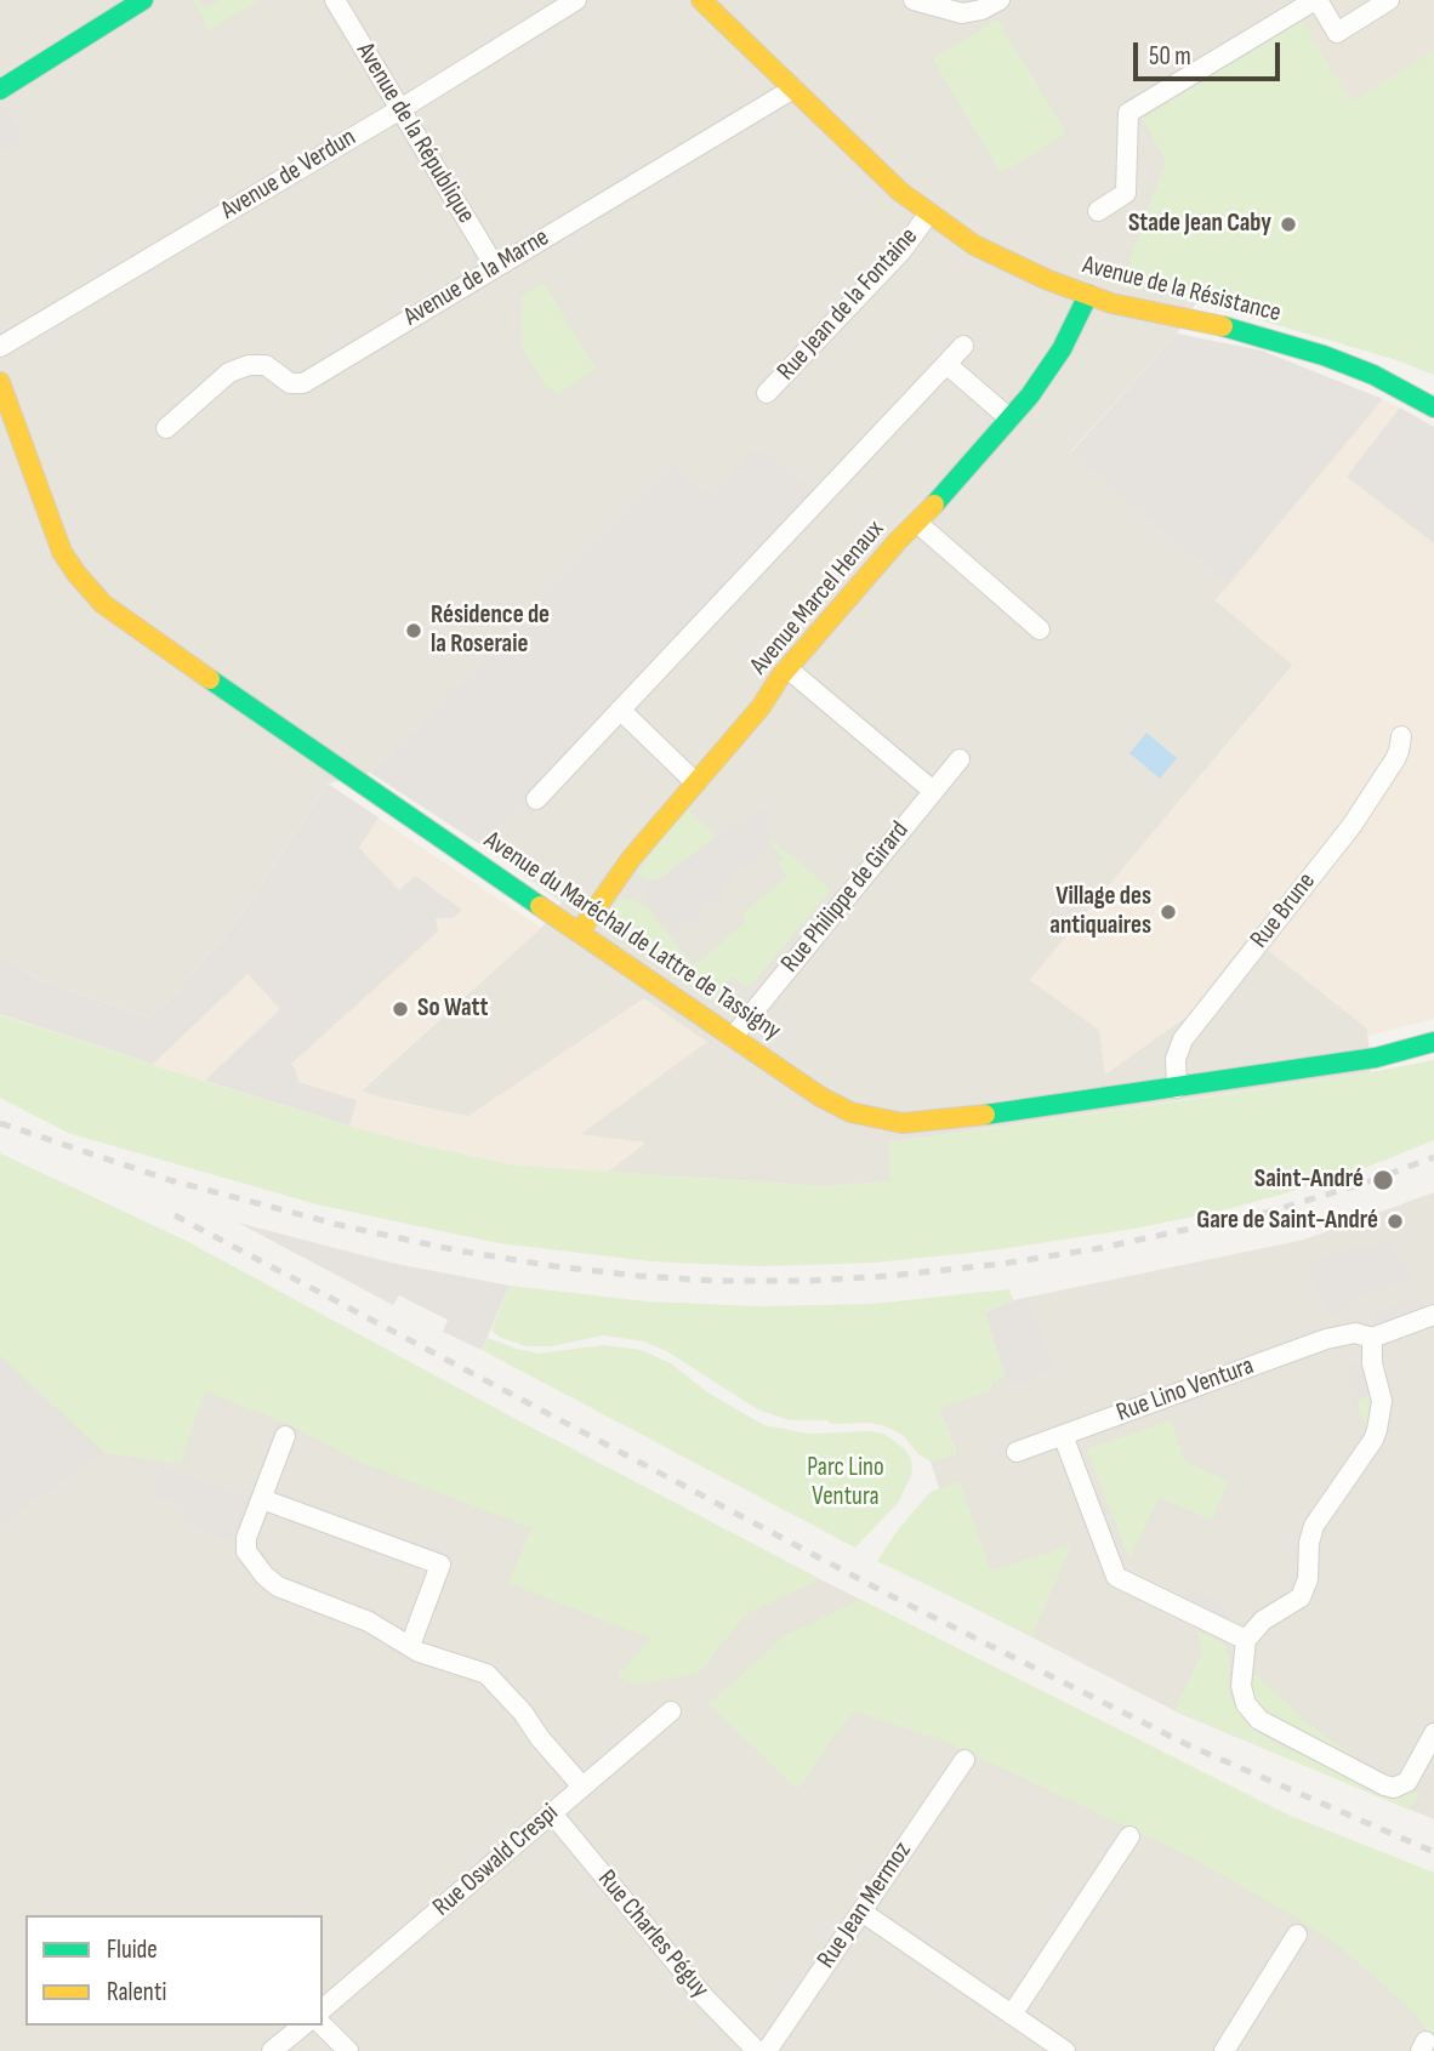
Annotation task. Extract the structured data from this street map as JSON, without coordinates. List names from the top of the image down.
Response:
{
  "streets": {
    "main road": ["Avenue de la Résistance", "Avenue Marcel Henaux", "Avenue du Maréchal de Lattre de Tassigny"],
    "street": [
      "Avenue de la République",
      "Avenue de Verdun",
      "Avenue de la Marne",
      "Rue Jean de la Fontaine",
      "Rue Philippe de Girard",
      "Rue Brune",
      "Rue Lino Ventura",
      "Rue Oswald Crespi",
      "Rue Jean Mermoz",
      "Rue Charles Péguy"
    ]
  },
  "crossings": [
    ["Avenue de la République", "Avenue de Verdun"],
    ["Avenue de la République", "Avenue de la Marne"],
    ["Avenue de la Marne", "Avenue de la Résistance"],
    ["Avenue de la Résistance", "Rue Jean de la Fontaine"],
    ["Avenue de la Résistance", "Avenue Marcel Henaux"],
    ["Avenue Marcel Henaux", "Avenue du Maréchal de Lattre de Tassigny"],
    ["Rue Philippe de Girard", "Avenue du Maréchal de Lattre de Tassigny"],
    ["Rue Brune", "Avenue du Maréchal de Lattre de Tassigny"],
    ["Rue Oswald Crespi", "Rue Charles Péguy"]
  ],
  "parks": ["Parc Lino Ventura"],
  "places": [
    "Stade Jean Caby",
    "Résidence de la Roseraie",
    "Village des antiquaires",
    "So Watt",
    "Saint-André",
    "Gare de Saint-André"
  ],
  "legend": ["Fluide", "Ralenti"],
  "scale_bar": "50 m"
}
